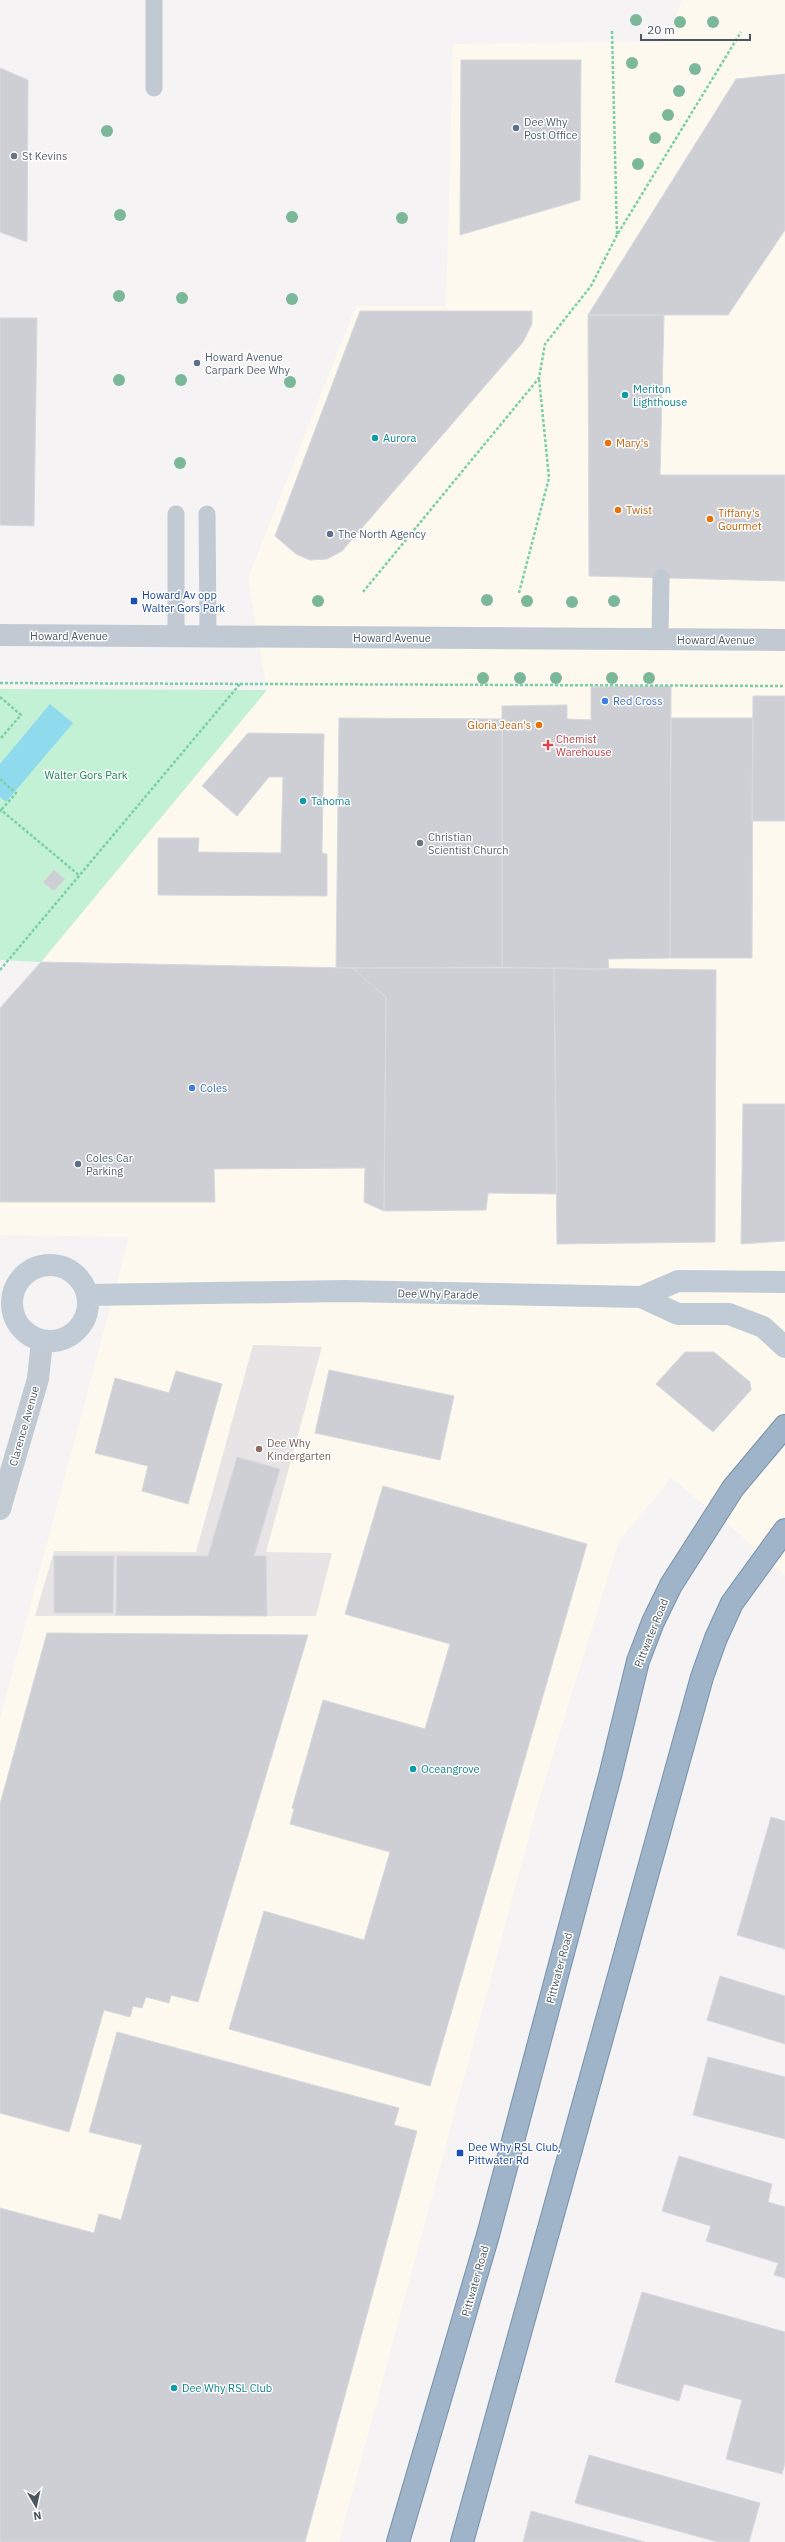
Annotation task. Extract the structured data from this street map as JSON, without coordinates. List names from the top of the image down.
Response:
{
  "streets": {
    "highway": ["Pittwater Road"],
    "main road": ["Dee Why Parade"],
    "street": ["Howard Avenue", "Clarence Avenue"]
  },
  "crossings": [
    ["Dee Why Parade", "Clarence Avenue"]
  ],
  "parks": ["Walter Gors Park"],
  "places": {
    "other": [
      "Dee Why Post Office",
      "St Kevins",
      "Howard Avenue Carpark Dee Why",
      "Meriton Lighthouse",
      "Aurora",
      "Mary's",
      "Twist",
      "Tiffany's Gourmet",
      "The North Agency",
      "Red Cross",
      "Gloria Jean's",
      "Tahoma",
      "Christian Scientist Church",
      "Coles",
      "Coles Car Parking",
      "Dee Why Kindergarten",
      "Oceangrove",
      "Dee Why RSL Club"
    ],
    "transit": ["Howard Av opp Walter Gors Park", "Dee Why RSL Club, Pittwater Rd"],
    "health": ["Chemist Warehouse"]
  },
  "scale_bar": "20 m",
  "north": "bottom"
}
